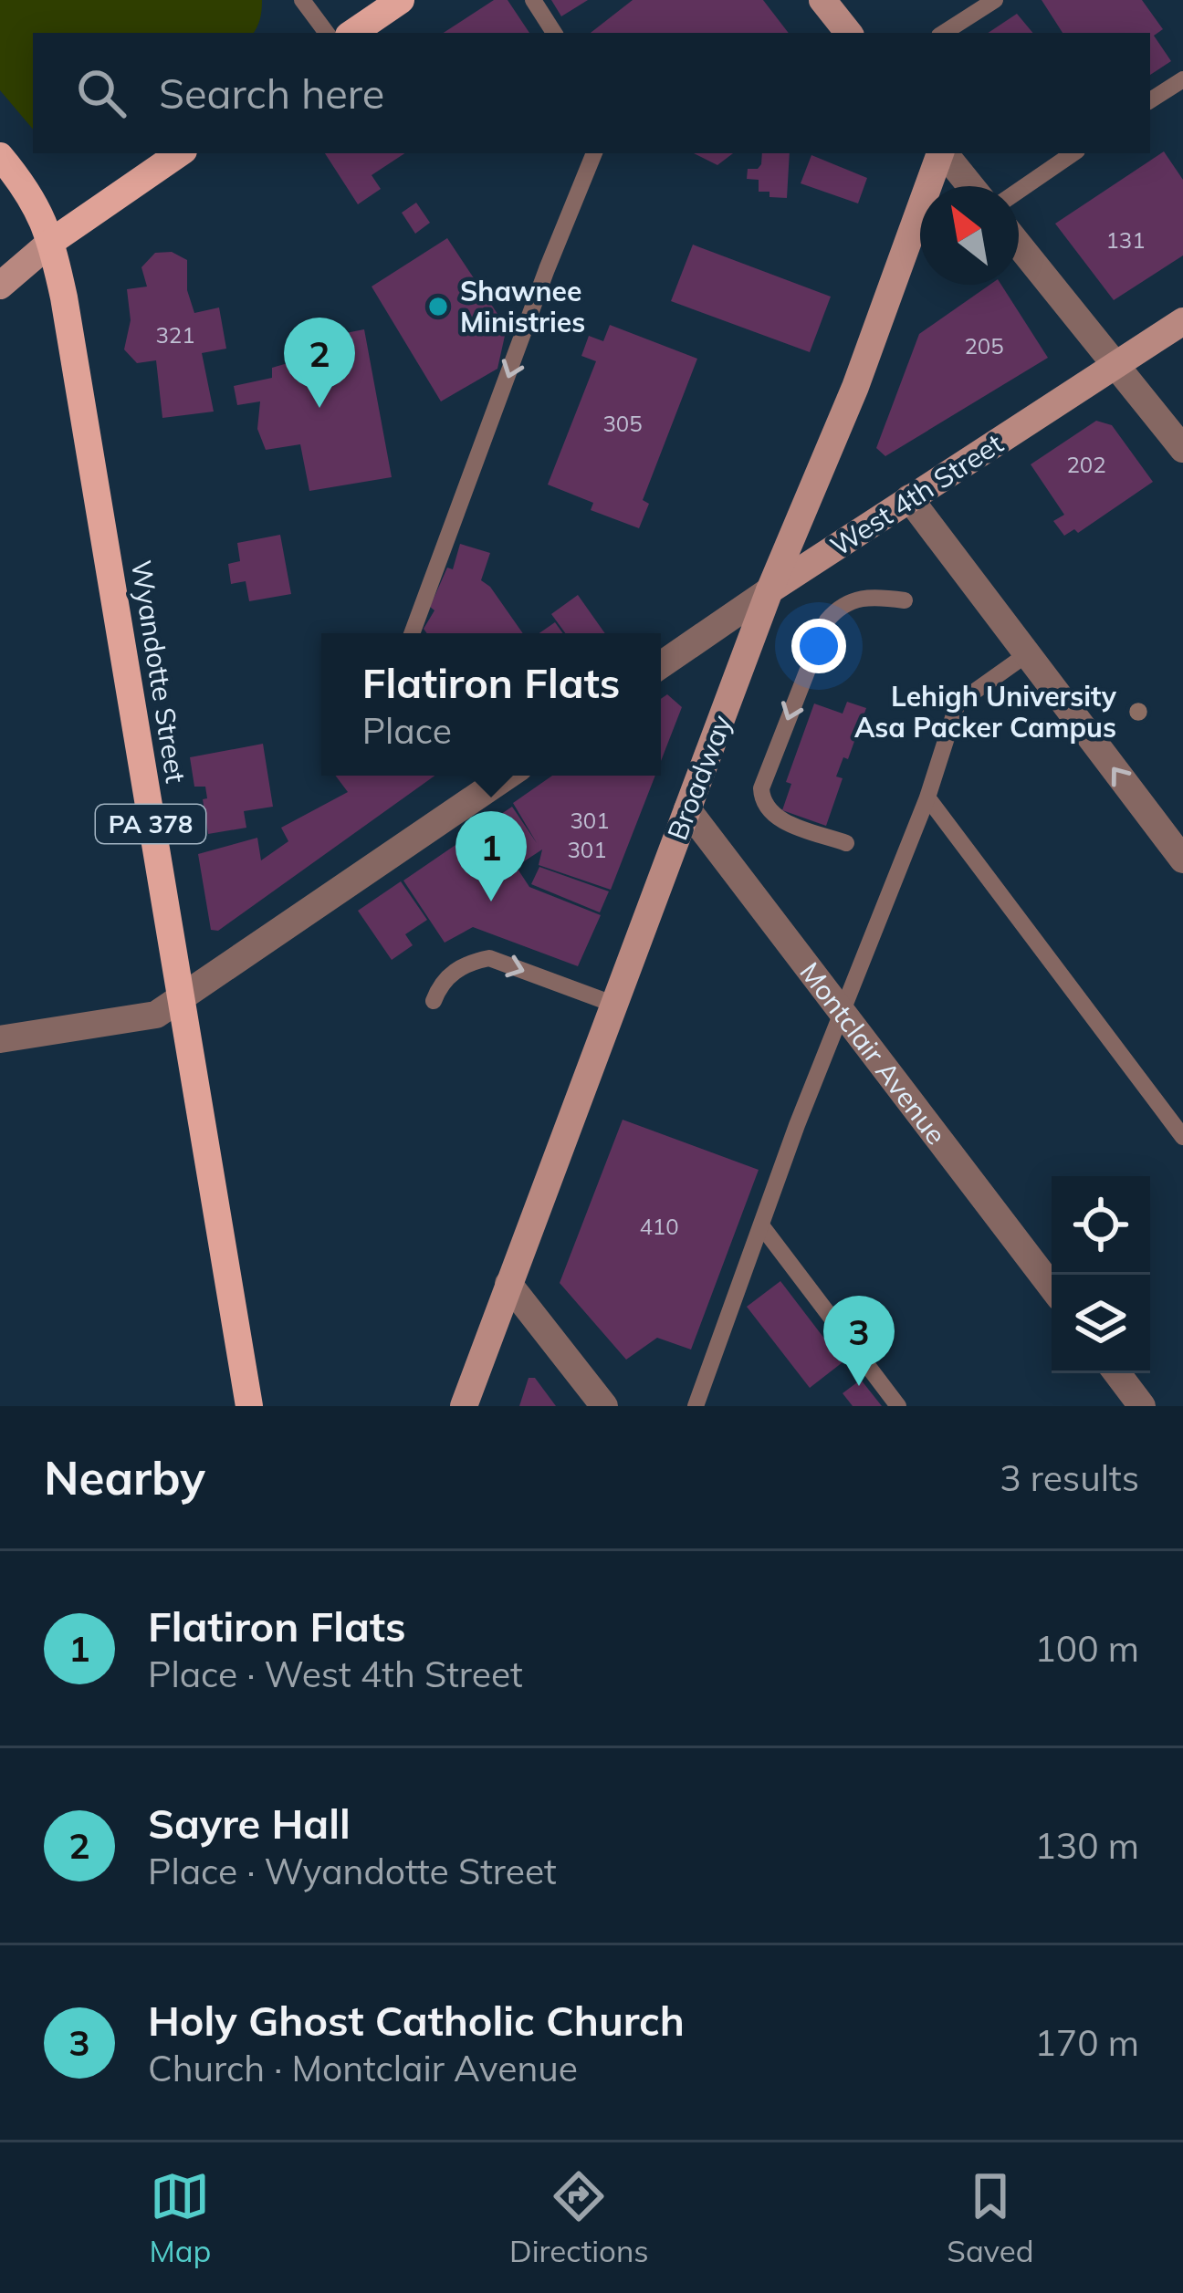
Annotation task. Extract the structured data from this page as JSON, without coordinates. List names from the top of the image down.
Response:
{
  "streets": {
    "main road": [
      "West 4th Street",
      "Wyandotte Street",
      "Broadway",
      "PA 378"
    ],
    "street": ["Montclair Avenue"]
  },
  "crossings": [
    ["West 4th Street", "Broadway"],
    ["Broadway", "Montclair Avenue"]
  ],
  "places": ["Shawnee Ministries", "Lehigh University Asa Packer Campus"],
  "house_numbers": [
    "131",
    "321",
    "205",
    "305",
    "202",
    "301",
    "301",
    "410"
  ],
  "north": "top left",
  "page": {
    "search": "Search here",
    "pins": ["2", "1", "3"],
    "popup": ["Flatiron Flats", "Place"],
    "heading": ["Nearby", "3 results"],
    "list": [
      {
        "mark": "1",
        "name": "Flatiron Flats",
        "note": "Place · West 4th Street",
        "value": "100 m"
      },
      {
        "mark": "2",
        "name": "Sayre Hall",
        "note": "Place · Wyandotte Street",
        "value": "130 m"
      },
      {
        "mark": "3",
        "name": "Holy Ghost Catholic Church",
        "note": "Church · Montclair Avenue",
        "value": "170 m"
      }
    ],
    "nav": ["Map", "Directions", "Saved"]
  }
}
